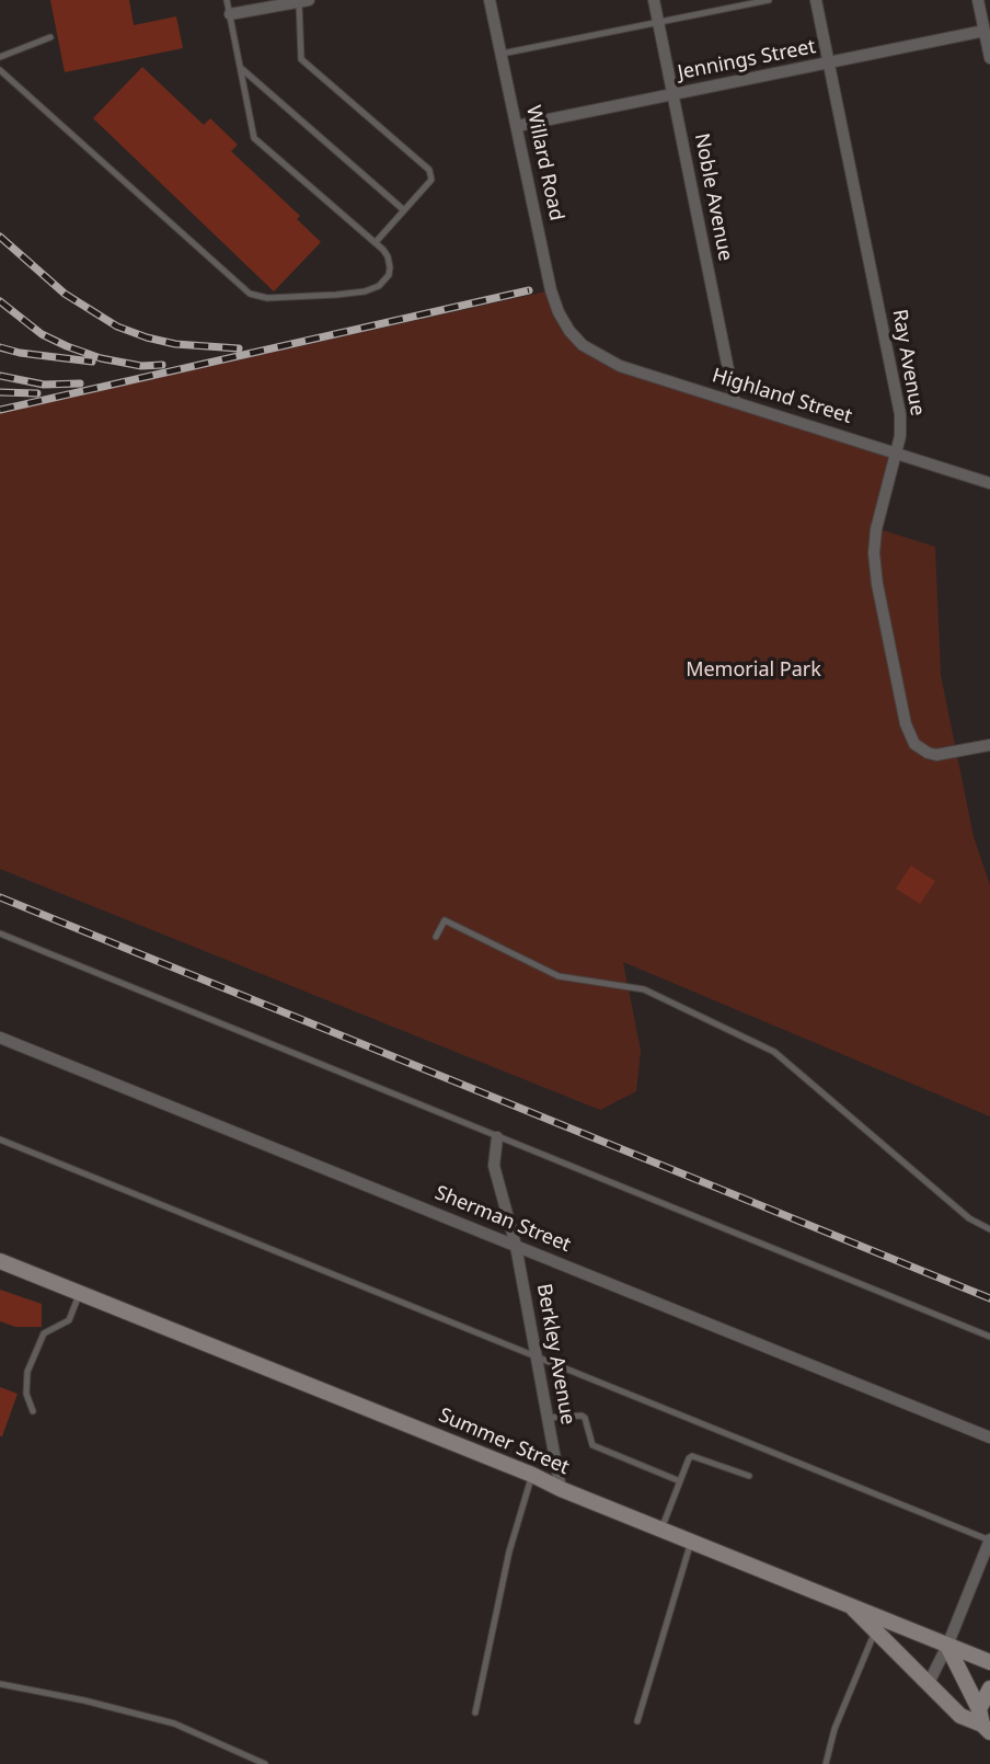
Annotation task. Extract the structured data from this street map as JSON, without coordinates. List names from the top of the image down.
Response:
{
  "streets": {
    "street": [
      "Jennings Street",
      "Willard Road",
      "Noble Avenue",
      "Ray Avenue",
      "Highland Street",
      "Sherman Street",
      "Berkley Avenue",
      "Summer Street"
    ]
  },
  "crossings": [
    ["Jennings Street", "Willard Road"],
    ["Jennings Street", "Noble Avenue"],
    ["Jennings Street", "Ray Avenue"],
    ["Willard Road", "Highland Street"],
    ["Noble Avenue", "Highland Street"],
    ["Ray Avenue", "Highland Street"],
    ["Sherman Street", "Berkley Avenue"],
    ["Berkley Avenue", "Summer Street"]
  ],
  "parks": ["Memorial Park"]
}
